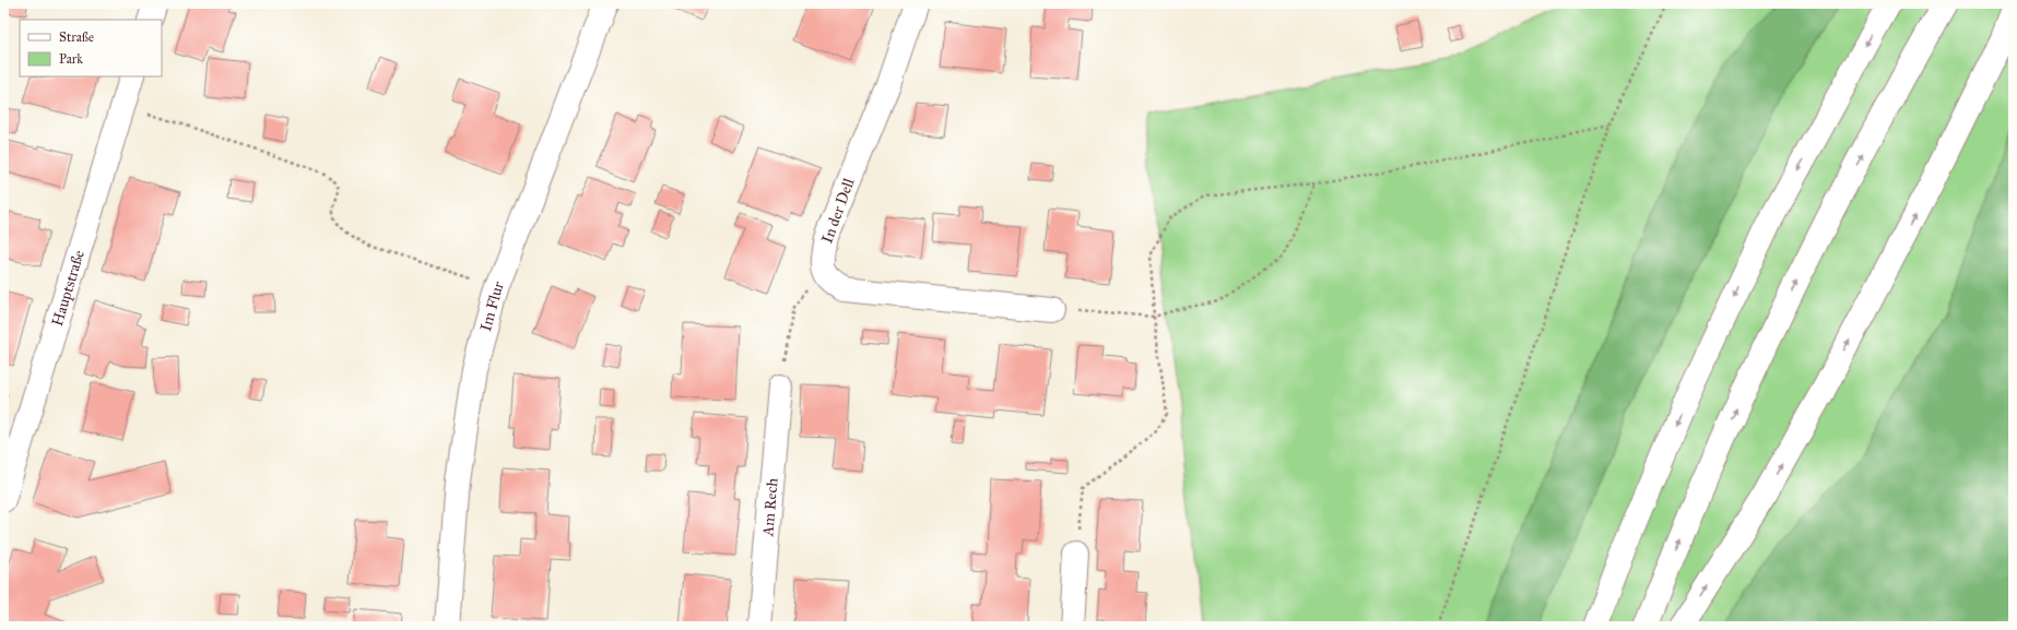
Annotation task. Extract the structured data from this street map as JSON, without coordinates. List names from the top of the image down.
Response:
{
  "streets": {
    "main road": [
      "In der Dell",
      "Hauptstraße",
      "Im Flur",
      "Am Rech"
    ]
  },
  "legend": ["Straße", "Park"]
}
